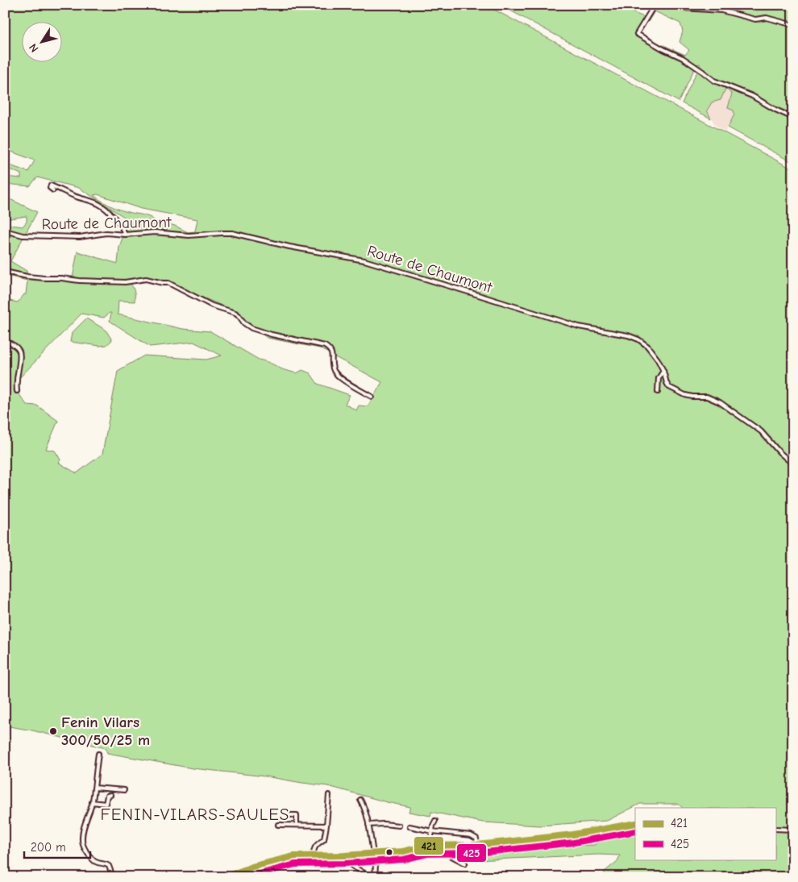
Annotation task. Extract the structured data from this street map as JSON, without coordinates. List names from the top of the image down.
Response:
{
  "streets": {
    "street": ["Route de Chaumont"]
  },
  "districts": ["FENIN-VILARS-SAULES"],
  "places": ["Fenin Vilars 300/50/25 m"],
  "lines": ["transit line 421", "transit line 425"],
  "legend": ["421", "425"],
  "scale_bar": "200 m",
  "north": "bottom left"
}
